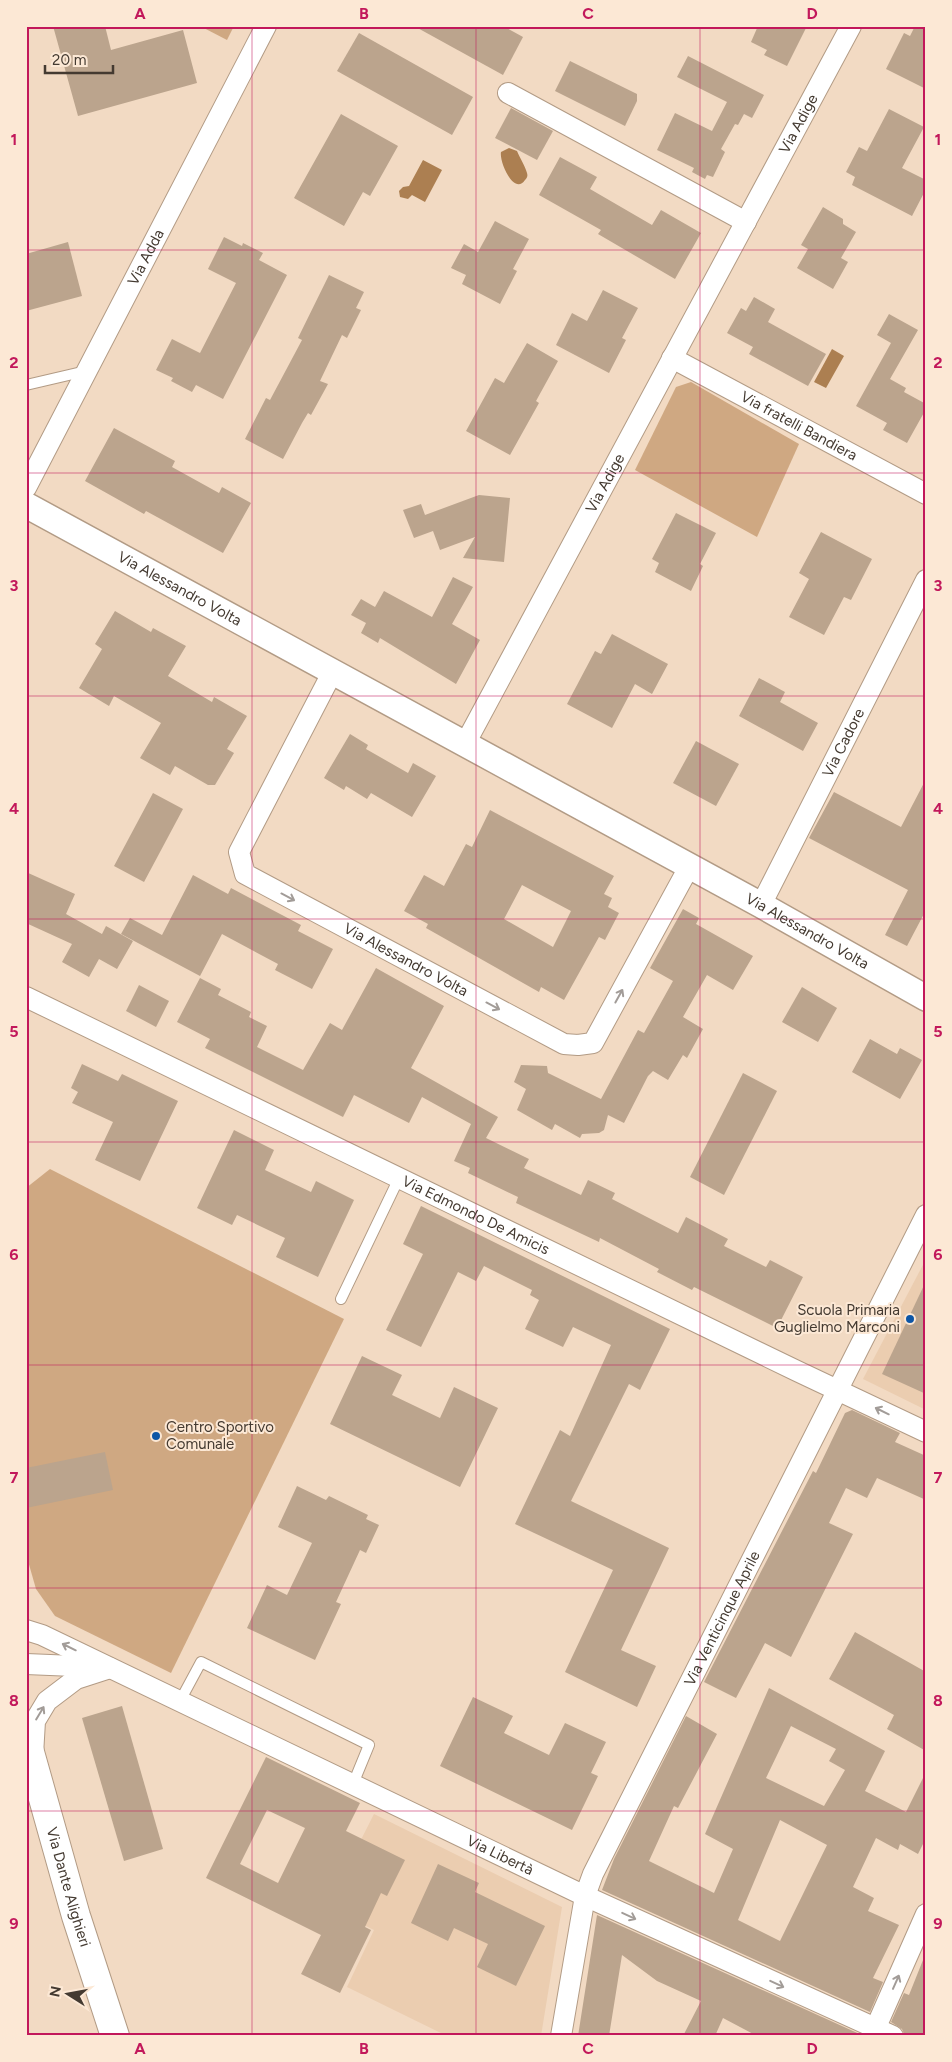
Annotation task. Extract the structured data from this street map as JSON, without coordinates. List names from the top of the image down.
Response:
{
  "streets": {
    "main road": ["Via Dante Alighieri"],
    "street": [
      "Via Adige",
      "Via Adda",
      "Via fratelli Bandiera",
      "Via Alessandro Volta",
      "Via Cadore",
      "Via Edmondo De Amicis",
      "Via Venticinque Aprile",
      "Via Libertà"
    ]
  },
  "crossings": [
    ["Via Adige", "Via fratelli Bandiera"],
    ["Via Adige", "Via Alessandro Volta"],
    ["Via Alessandro Volta", "Via Cadore"],
    ["Via Edmondo De Amicis", "Via Venticinque Aprile"],
    ["Via Venticinque Aprile", "Via Libertà"]
  ],
  "places": ["Scuola Primaria Guglielmo Marconi", "Centro Sportivo Comunale"],
  "scale_bar": "20 m",
  "north": "left",
  "grid": {
    "columns": [
      "A",
      "B",
      "C",
      "D"
    ],
    "rows": [
      "1",
      "2",
      "3",
      "4",
      "5",
      "6",
      "7",
      "8",
      "9"
    ]
  }
}
